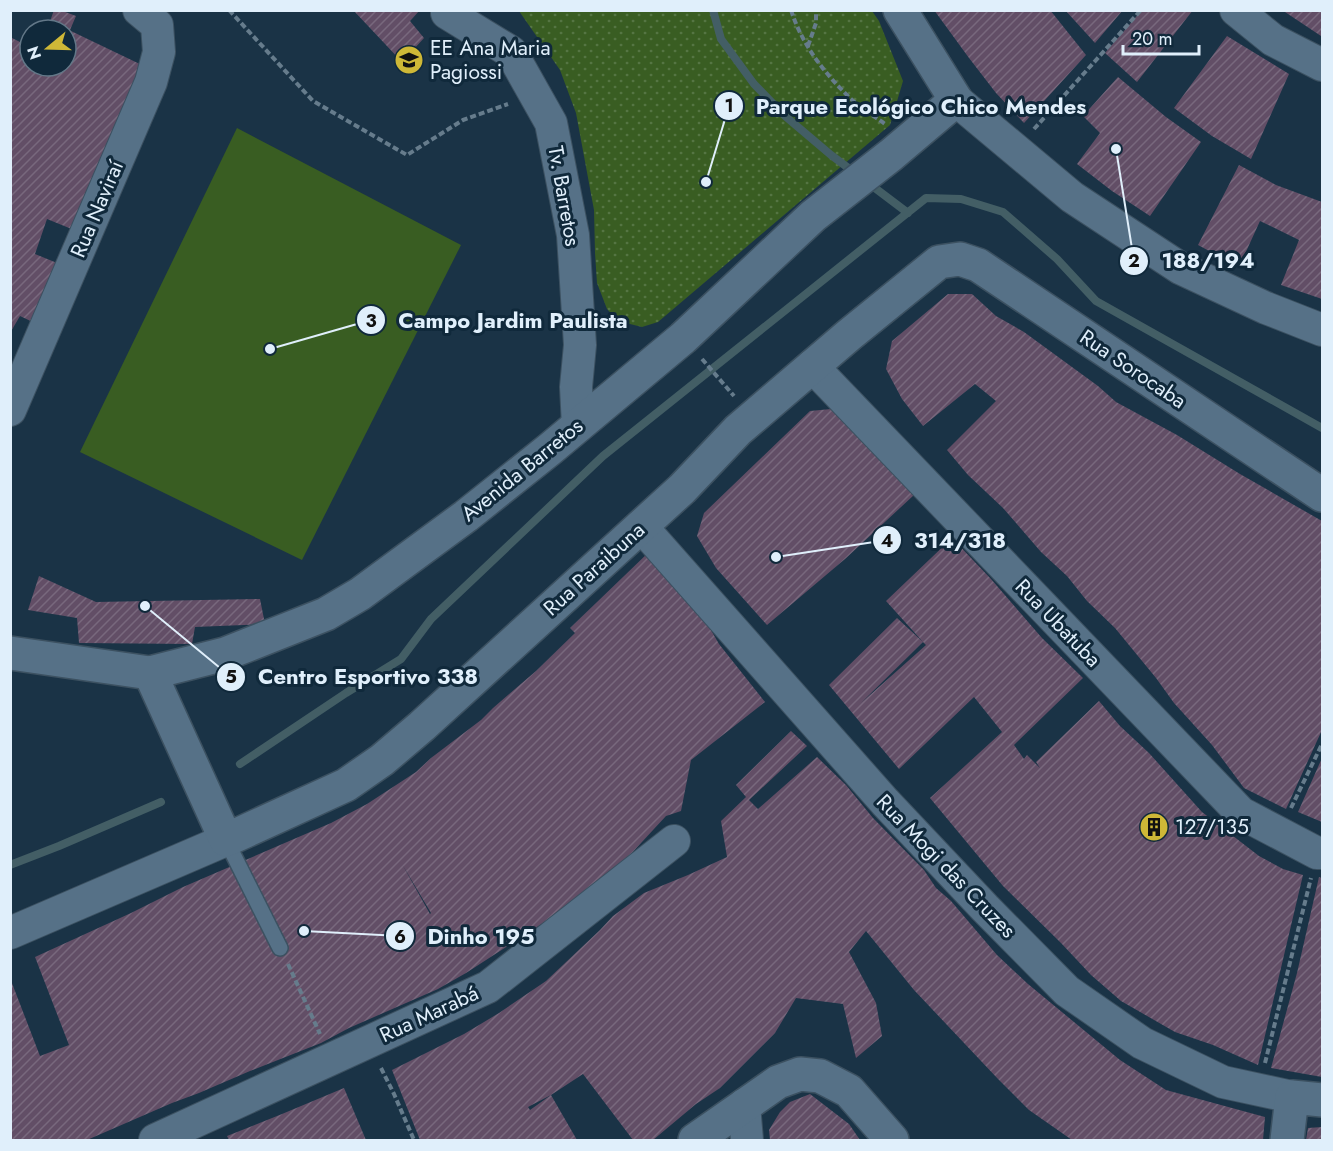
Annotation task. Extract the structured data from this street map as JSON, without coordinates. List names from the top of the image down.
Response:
{
  "streets": {
    "street": [
      "Tv. Barretos",
      "Rua Naviraí",
      "Rua Sorocaba",
      "Avenida Barretos",
      "Rua Paraibuna",
      "Rua Ubatuba",
      "Rua Mogi das Cruzes",
      "Rua Marabá"
    ]
  },
  "crossings": [
    ["Tv. Barretos", "Avenida Barretos"],
    ["Rua Sorocaba", "Rua Paraibuna"],
    ["Rua Paraibuna", "Rua Ubatuba"],
    ["Rua Paraibuna", "Rua Mogi das Cruzes"]
  ],
  "places": {
    "school or university": ["EE Ana Maria Pagiossi"],
    "other": [
      "188/194",
      "Parque Ecológico Chico Mendes",
      "Campo Jardim Paulista",
      "314/318",
      "Centro Esportivo 338",
      "Dinho 195"
    ],
    "building": ["127/135"]
  },
  "scale_bar": "20 m",
  "north": "left"
}
